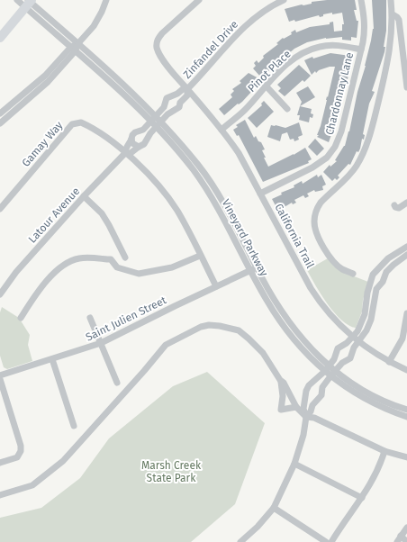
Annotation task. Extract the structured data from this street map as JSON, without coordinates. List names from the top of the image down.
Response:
{
  "streets": {
    "street": [
      "Zinfandel Drive",
      "Pinot Place",
      "Chardonnay Lane",
      "Gamay Way",
      "Latour Avenue",
      "California Trail",
      "Vineyard Parkway",
      "Saint Julien Street"
    ]
  },
  "crossings": [
    ["Zinfandel Drive", "Latour Avenue"],
    ["Zinfandel Drive", "California Trail"],
    ["Zinfandel Drive", "Vineyard Parkway"],
    ["Pinot Place", "Chardonnay Lane"],
    ["Pinot Place", "California Trail"],
    ["Chardonnay Lane", "California Trail"],
    ["Gamay Way", "Latour Avenue"],
    ["Latour Avenue", "Vineyard Parkway"],
    ["Vineyard Parkway", "Saint Julien Street"]
  ],
  "parks": ["Marsh Creek State Park"]
}
